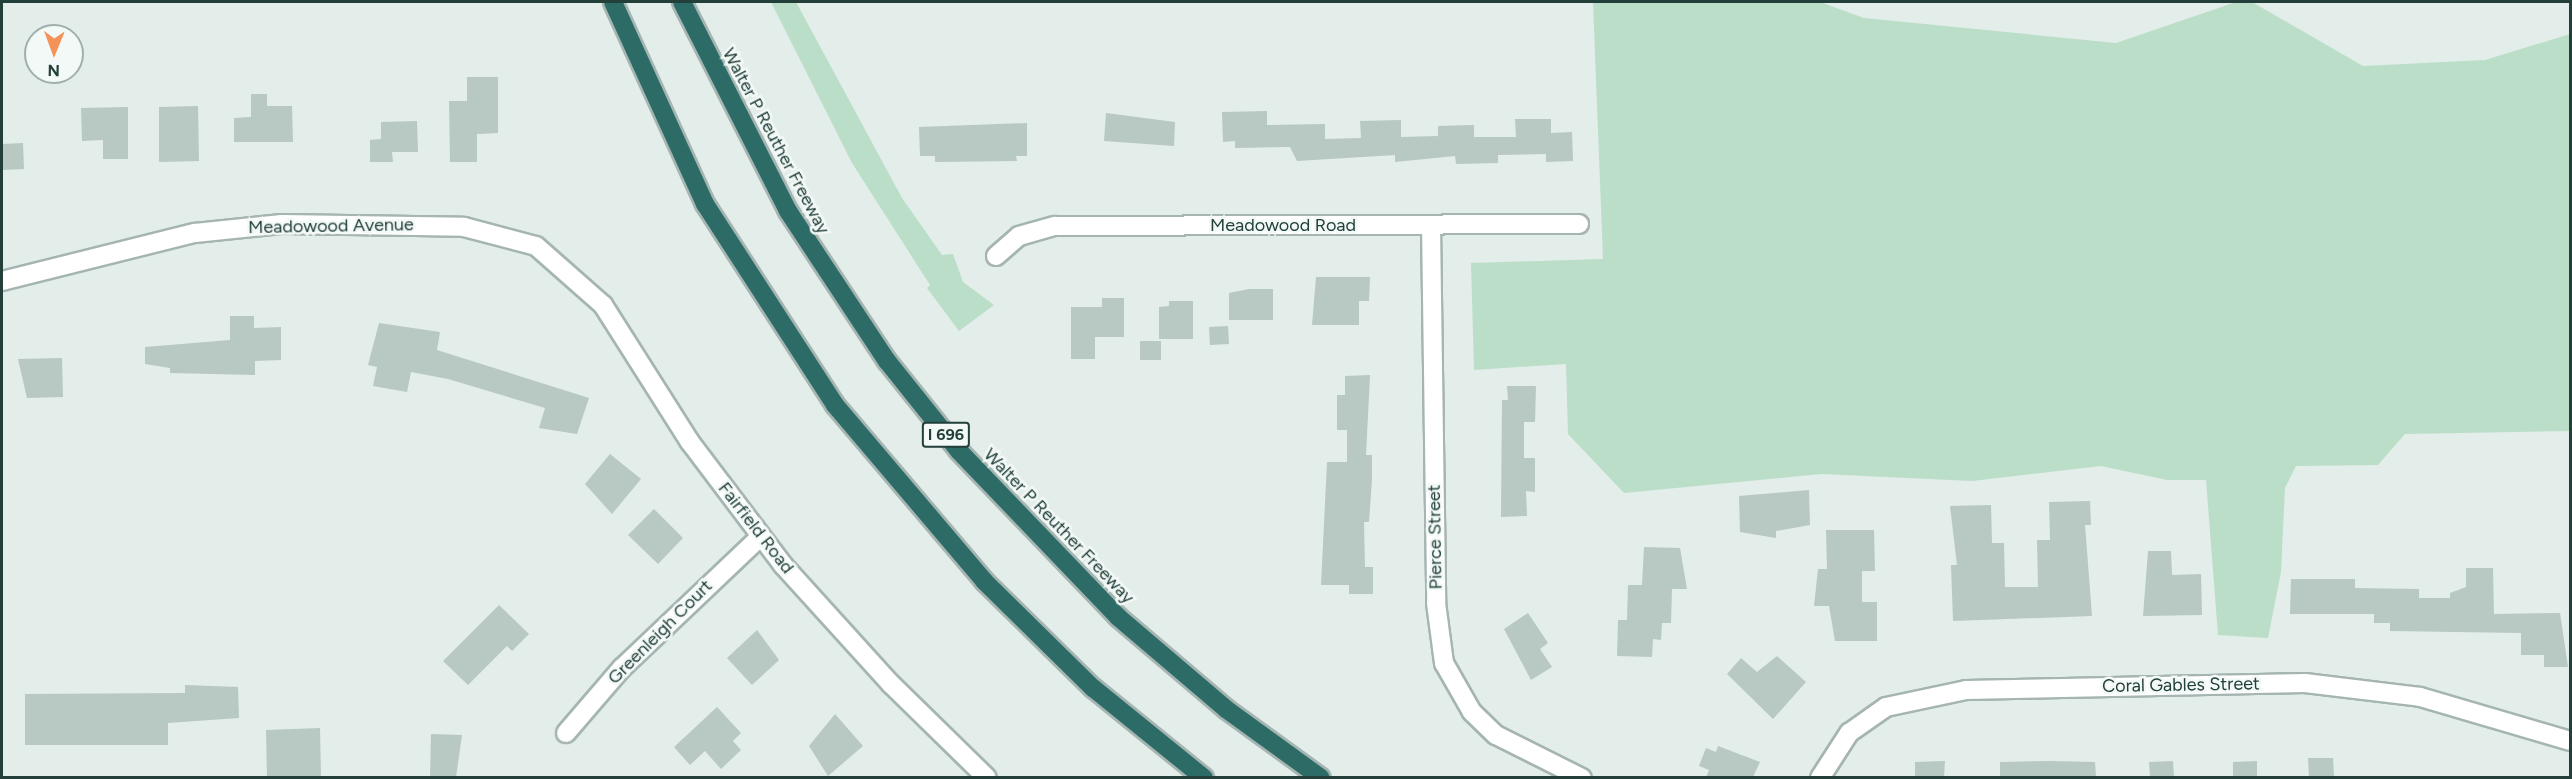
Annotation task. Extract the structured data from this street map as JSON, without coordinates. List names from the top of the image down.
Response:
{
  "streets": {
    "highway": ["Walter P Reuther Freeway", "I 696"],
    "street": [
      "Meadowood Road",
      "Meadowood Avenue",
      "Fairfield Road",
      "Pierce Street",
      "Greenleigh Court",
      "Coral Gables Street"
    ]
  },
  "crossings": [
    ["Meadowood Road", "Pierce Street"],
    ["Meadowood Avenue", "Fairfield Road"],
    ["Fairfield Road", "Greenleigh Court"]
  ],
  "north": "bottom"
}
